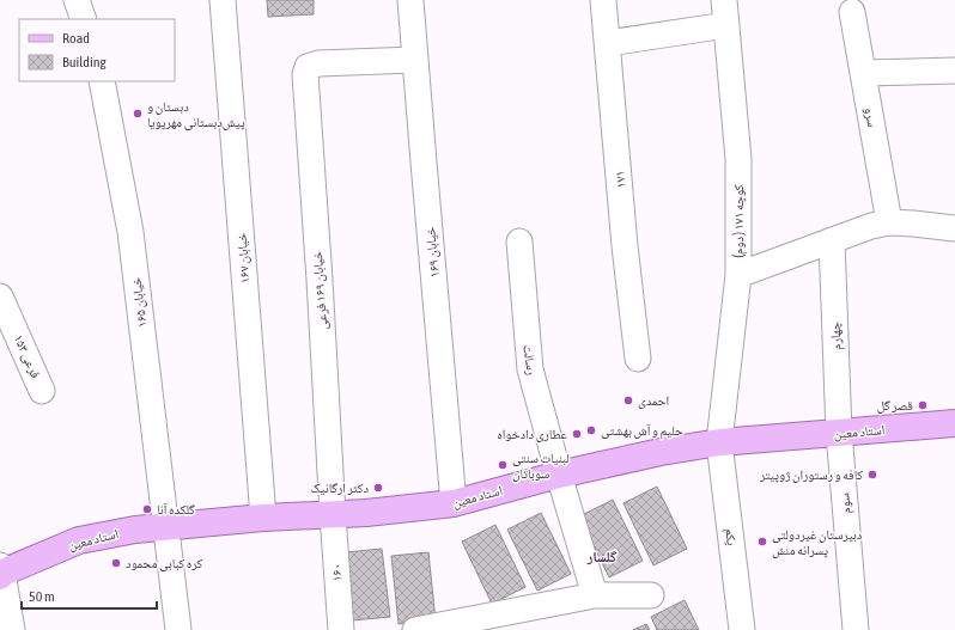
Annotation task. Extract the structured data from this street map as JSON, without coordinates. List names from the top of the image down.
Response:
{
  "streets": {
    "main road": ["استاد معین"],
    "street": [
      "سرو",
      "۱۷۱",
      "کوچه ۱۷۱ ( دوم)",
      "خیابان ۱۶۹",
      "خیابان ۱۶۷",
      "خیابان ۱۶۹ فرعی",
      "خیابان ۱۶۵",
      "چهارم",
      "۱۵۳ فرعی",
      "رسالت",
      "سوم",
      "یکم",
      "۱۶۰"
    ]
  },
  "crossings": [
    ["کوچه ۱۷۱ ( دوم)", "استاد معین"],
    ["کوچه ۱۷۱ ( دوم)", "یکم"],
    ["خیابان ۱۶۹", "خیابان ۱۶۹ فرعی"],
    ["خیابان ۱۶۹", "استاد معین"],
    ["خیابان ۱۶۷", "استاد معین"],
    ["خیابان ۱۶۹ فرعی", "استاد معین"],
    ["خیابان ۱۶۹ فرعی", "۱۶۰"],
    ["خیابان ۱۶۵", "استاد معین"],
    ["چهارم", "استاد معین"],
    ["چهارم", "سوم"],
    ["رسالت", "استاد معین"],
    ["استاد معین", "سوم"],
    ["استاد معین", "یکم"],
    ["استاد معین", "۱۶۰"]
  ],
  "districts": ["گلسار"],
  "places": [
    "دبستان و پیش‌دبستانی مهرپویا",
    "احمدی",
    "قصر گل",
    "حلیم و آش بهشتی",
    "عطاری دادخواه",
    "لبنیات سنتی سوباتان",
    "کافه و رستوران ژوپیتر",
    "دکتر ارگانیک",
    "گلکده آنا",
    "دبیرستان غیردولتی پسرانه منش",
    "کره کبابی محمود"
  ],
  "legend": ["Road", "Building"],
  "scale_bar": "50 m"
}
